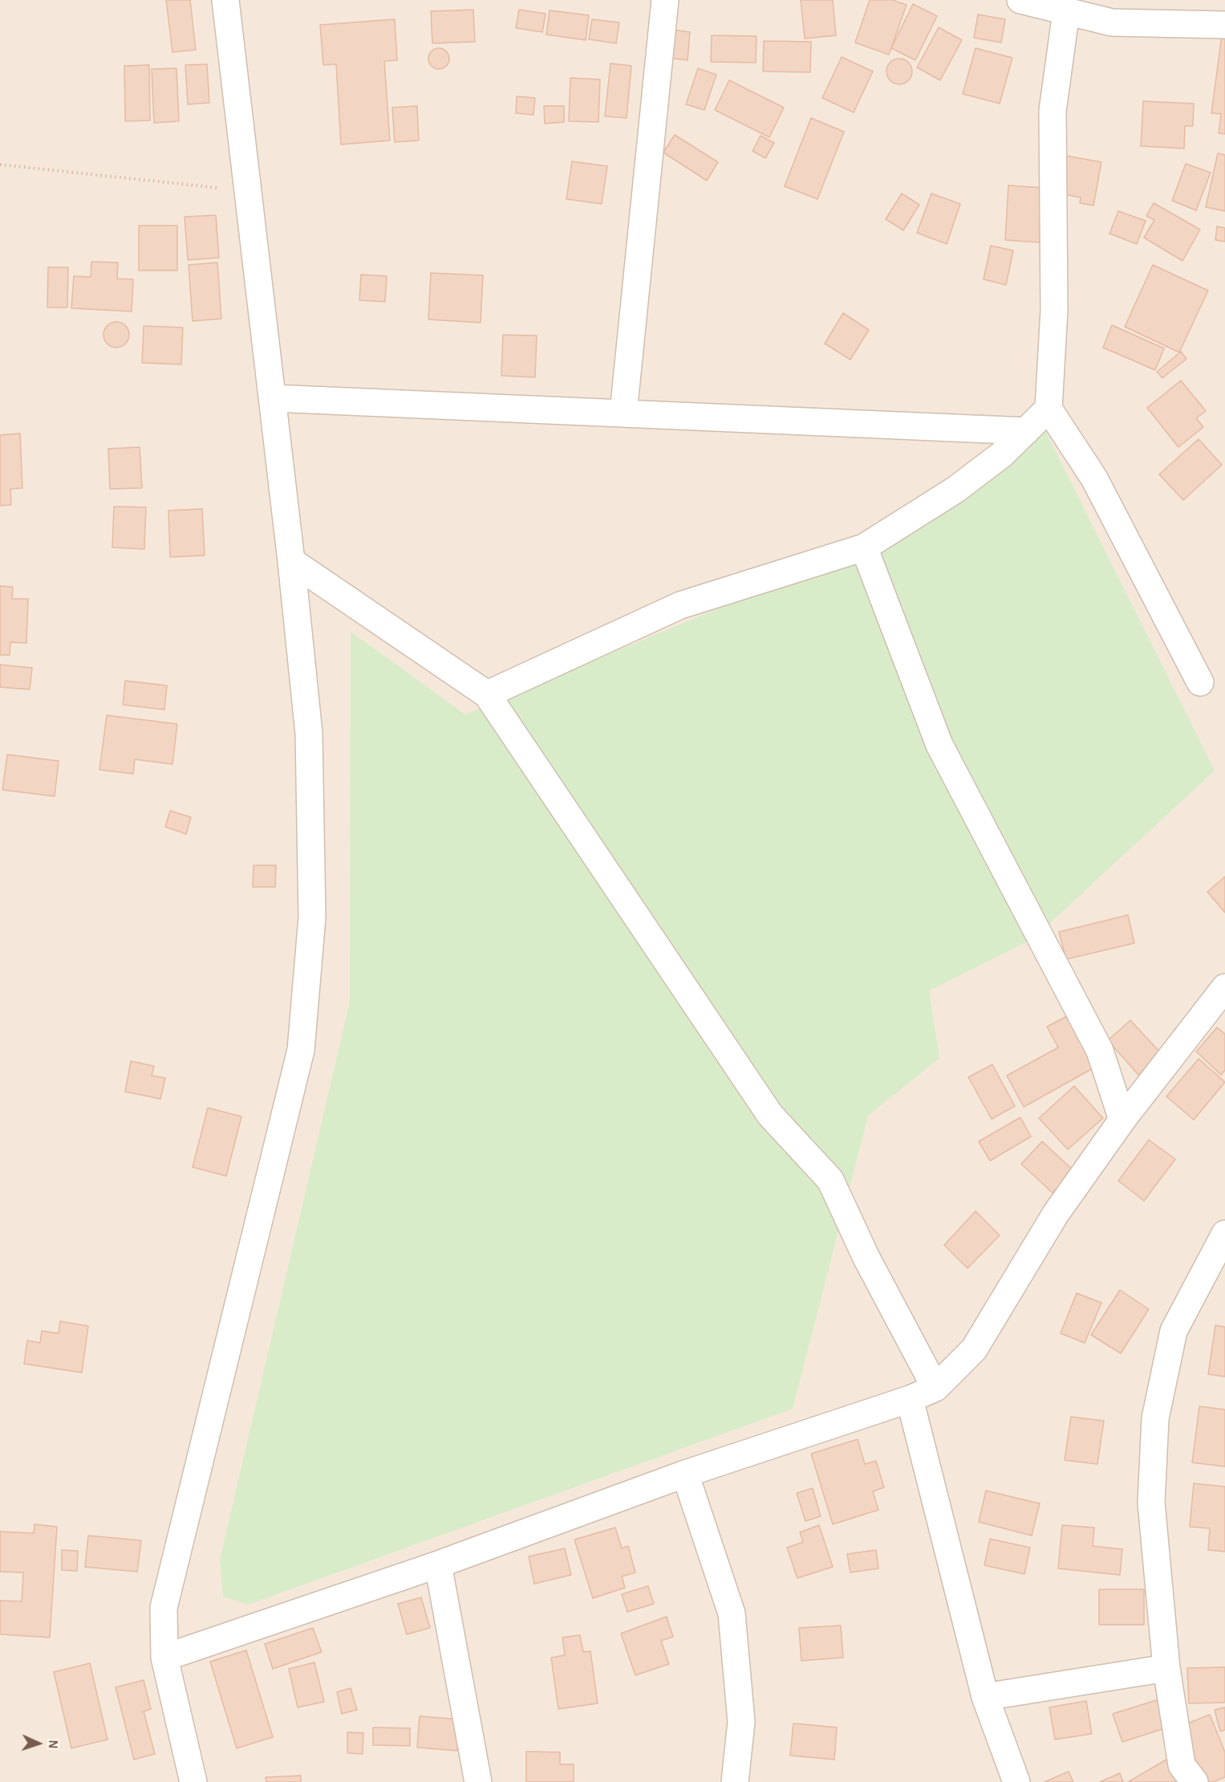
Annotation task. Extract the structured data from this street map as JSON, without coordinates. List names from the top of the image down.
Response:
{
  "north": "right"
}
